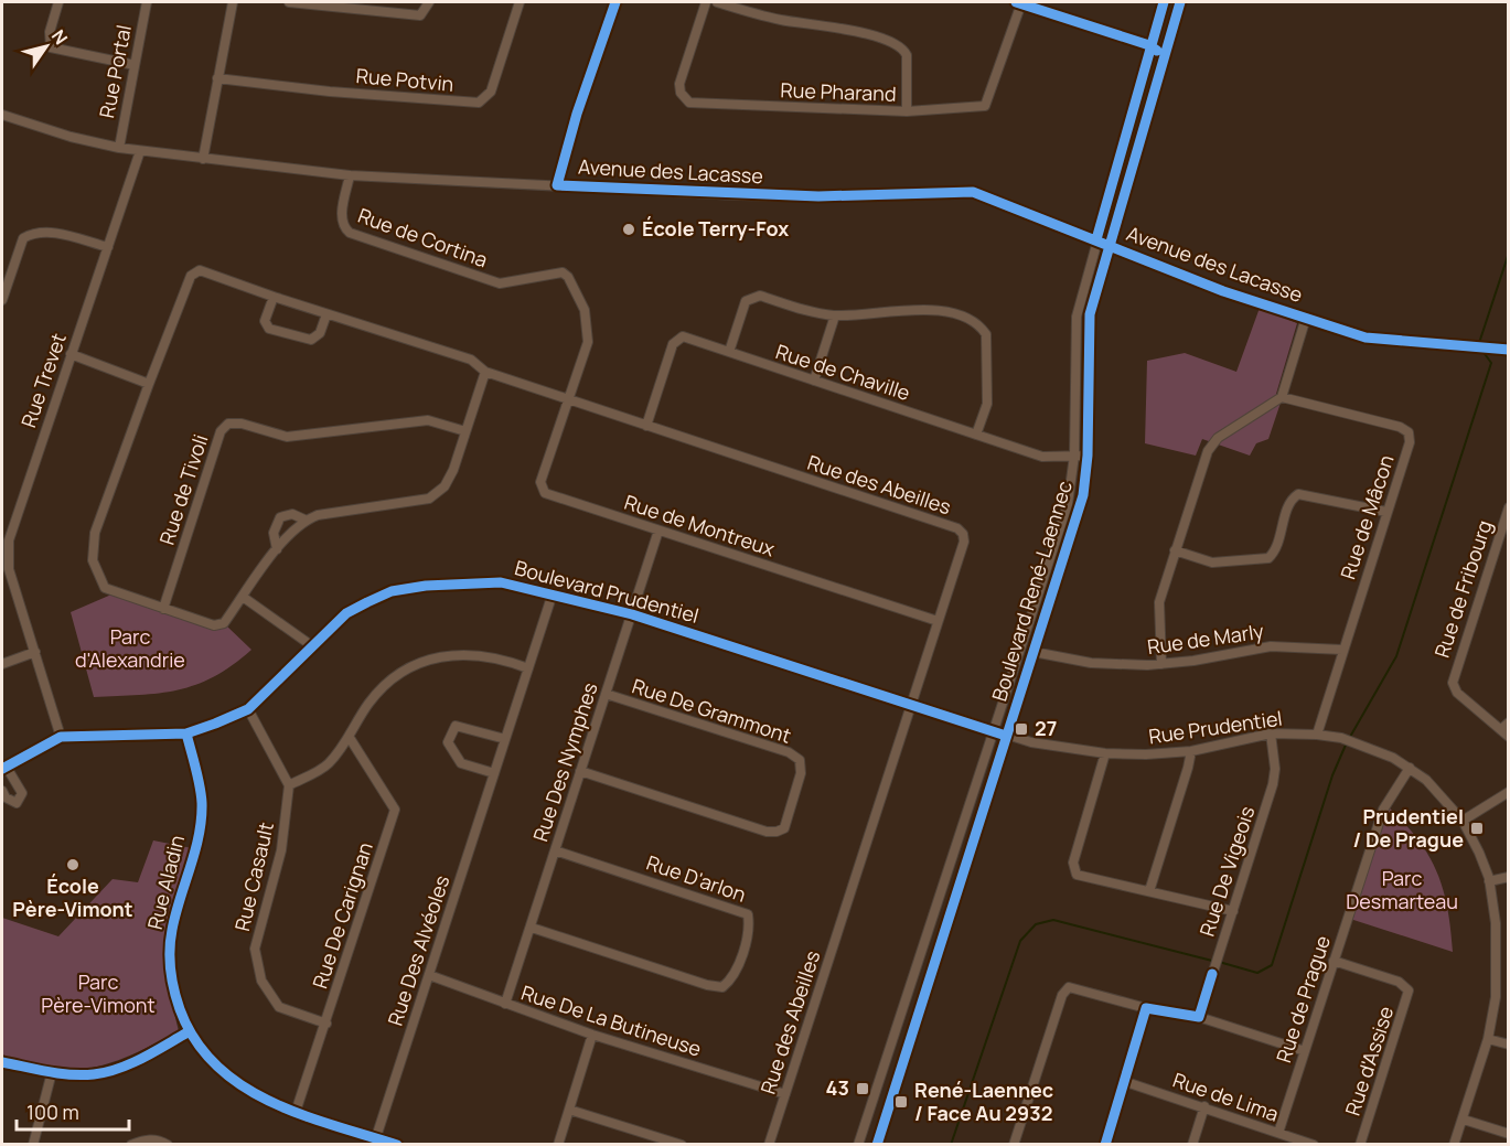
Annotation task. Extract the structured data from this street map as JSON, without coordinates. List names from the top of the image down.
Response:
{
  "streets": {
    "street": [
      "Rue Portal",
      "Rue Potvin",
      "Rue Pharand",
      "Avenue des Lacasse",
      "Rue de Cortina",
      "Rue de Chaville",
      "Rue Trevet",
      "Rue des Abeilles",
      "Rue de Tivoli",
      "Rue de Mâcon",
      "Rue de Montreux",
      "Rue de Fribourg",
      "Boulevard René-Laennec",
      "Boulevard Prudentiel",
      "Rue de Marly",
      "Rue De Grammont",
      "Rue Prudentiel",
      "Rue Des Nymphes",
      "Rue De Vigeois",
      "Rue Casault",
      "Rue D'arlon",
      "Rue Aladin",
      "Rue De Carignan",
      "Rue Des Alvéoles",
      "Rue de Prague",
      "Rue De La Butineuse",
      "Rue d'Assise",
      "Rue de Lima"
    ]
  },
  "crossings": [
    ["Rue Portal", "Avenue des Lacasse"],
    ["Avenue des Lacasse", "Rue de Cortina"],
    ["Avenue des Lacasse", "Rue Trevet"],
    ["Avenue des Lacasse", "Boulevard René-Laennec"],
    ["Rue de Cortina", "Rue des Abeilles"],
    ["Rue de Cortina", "Rue de Montreux"],
    ["Rue de Chaville", "Rue des Abeilles"],
    ["Rue de Chaville", "Boulevard René-Laennec"],
    ["Rue Trevet", "Boulevard Prudentiel"],
    ["Rue des Abeilles", "Rue de Montreux"],
    ["Rue des Abeilles", "Boulevard Prudentiel"],
    ["Rue des Abeilles", "Rue De La Butineuse"],
    ["Rue de Mâcon", "Rue de Marly"],
    ["Rue de Mâcon", "Rue Prudentiel"],
    ["Rue de Montreux", "Rue Des Nymphes"],
    ["Boulevard René-Laennec", "Boulevard Prudentiel"],
    ["Boulevard René-Laennec", "Rue de Marly"],
    ["Boulevard René-Laennec", "Rue Prudentiel"],
    ["Boulevard Prudentiel", "Rue Prudentiel"],
    ["Boulevard Prudentiel", "Rue Des Nymphes"],
    ["Boulevard Prudentiel", "Rue Aladin"],
    ["Boulevard Prudentiel", "Rue Des Alvéoles"],
    ["Rue De Grammont", "Rue Des Nymphes"],
    ["Rue Prudentiel", "Rue De Vigeois"],
    ["Rue Prudentiel", "Rue de Prague"],
    ["Rue Des Nymphes", "Rue D'arlon"],
    ["Rue Des Nymphes", "Rue De La Butineuse"],
    ["Rue Casault", "Rue De Carignan"],
    ["Rue Aladin", "Rue De Carignan"],
    ["Rue Aladin", "Rue Des Alvéoles"],
    ["Rue Des Alvéoles", "Rue De La Butineuse"],
    ["Rue de Prague", "Rue d'Assise"],
    ["Rue de Prague", "Rue de Lima"]
  ],
  "parks": ["Parc d'Alexandrie", "Parc Desmarteau", "Parc Père-Vimont"],
  "places": {
    "other": ["École Terry-Fox", "École Père-Vimont"],
    "transit": [
      "27",
      "Prudentiel / De Prague",
      "43",
      "René-Laennec / Face Au 2932"
    ]
  },
  "scale_bar": "100 m",
  "north": "top right"
}
